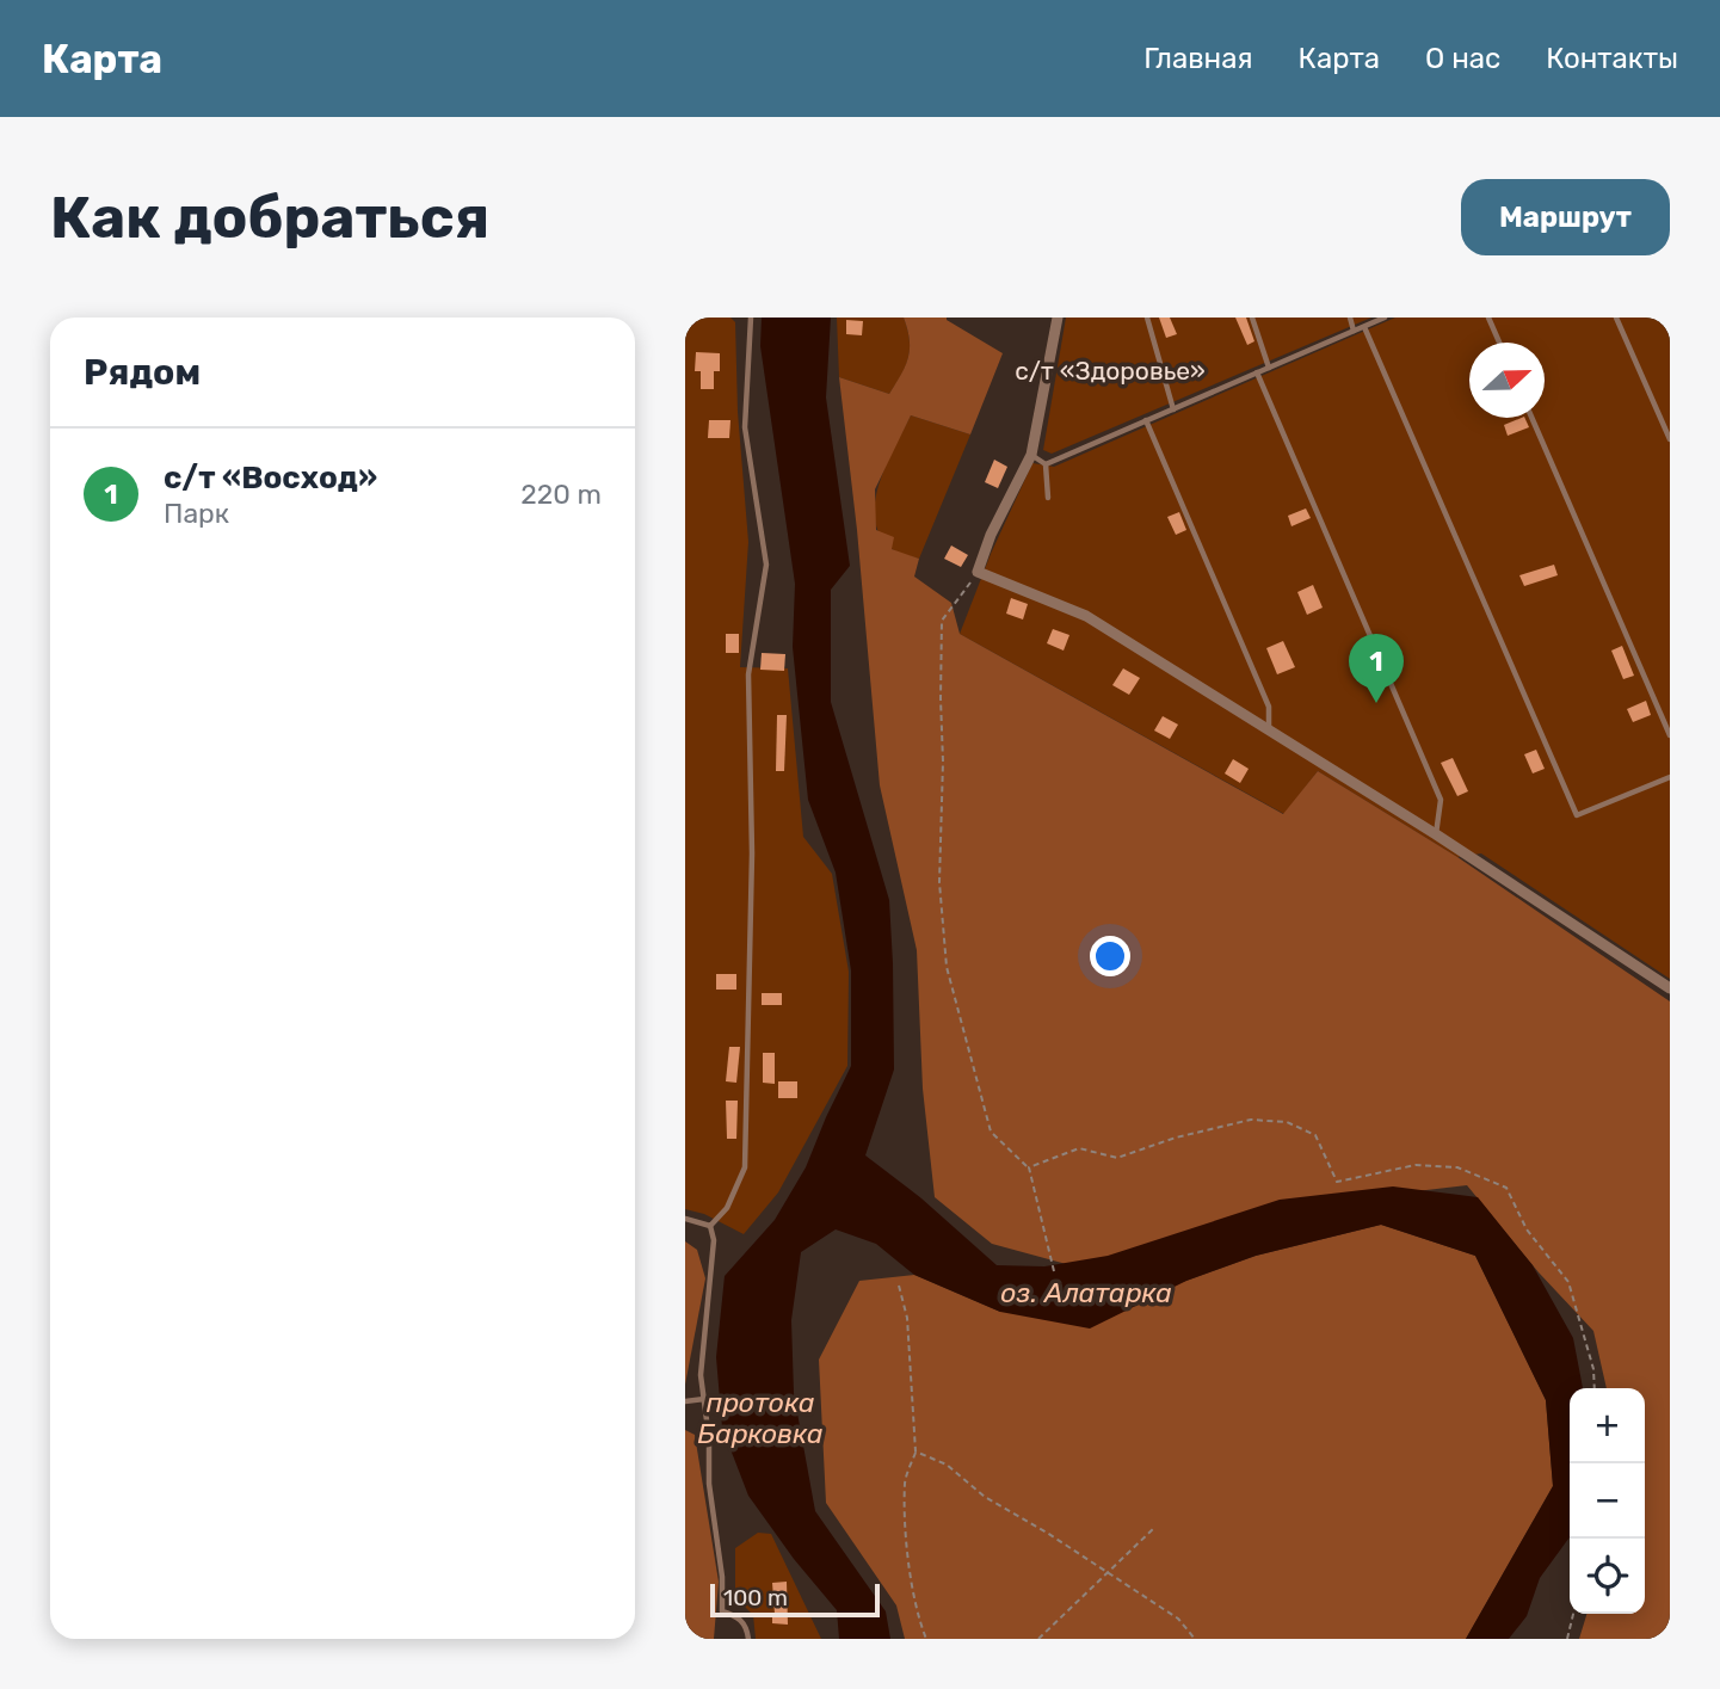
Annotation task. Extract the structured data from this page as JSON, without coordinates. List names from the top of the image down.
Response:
{
  "water": ["оз. Алатарка", "протока Барковка"],
  "parks": ["с/т «Здоровье»"],
  "scale_bar": "100 m",
  "north": "right",
  "page": {
    "header": "Карта",
    "nav": [
      "Главная",
      "Карта",
      "О нас",
      "Контакты"
    ],
    "buttons": "Маршрут",
    "title": "Как добраться",
    "heading": "Рядом",
    "list": [
      {
        "mark": "1",
        "name": "с/т «Восход»",
        "note": "Парк",
        "value": "220 m"
      }
    ],
    "pins": "1",
    "map_buttons": ["+", "−"],
    "scale": "100 m"
  }
}
